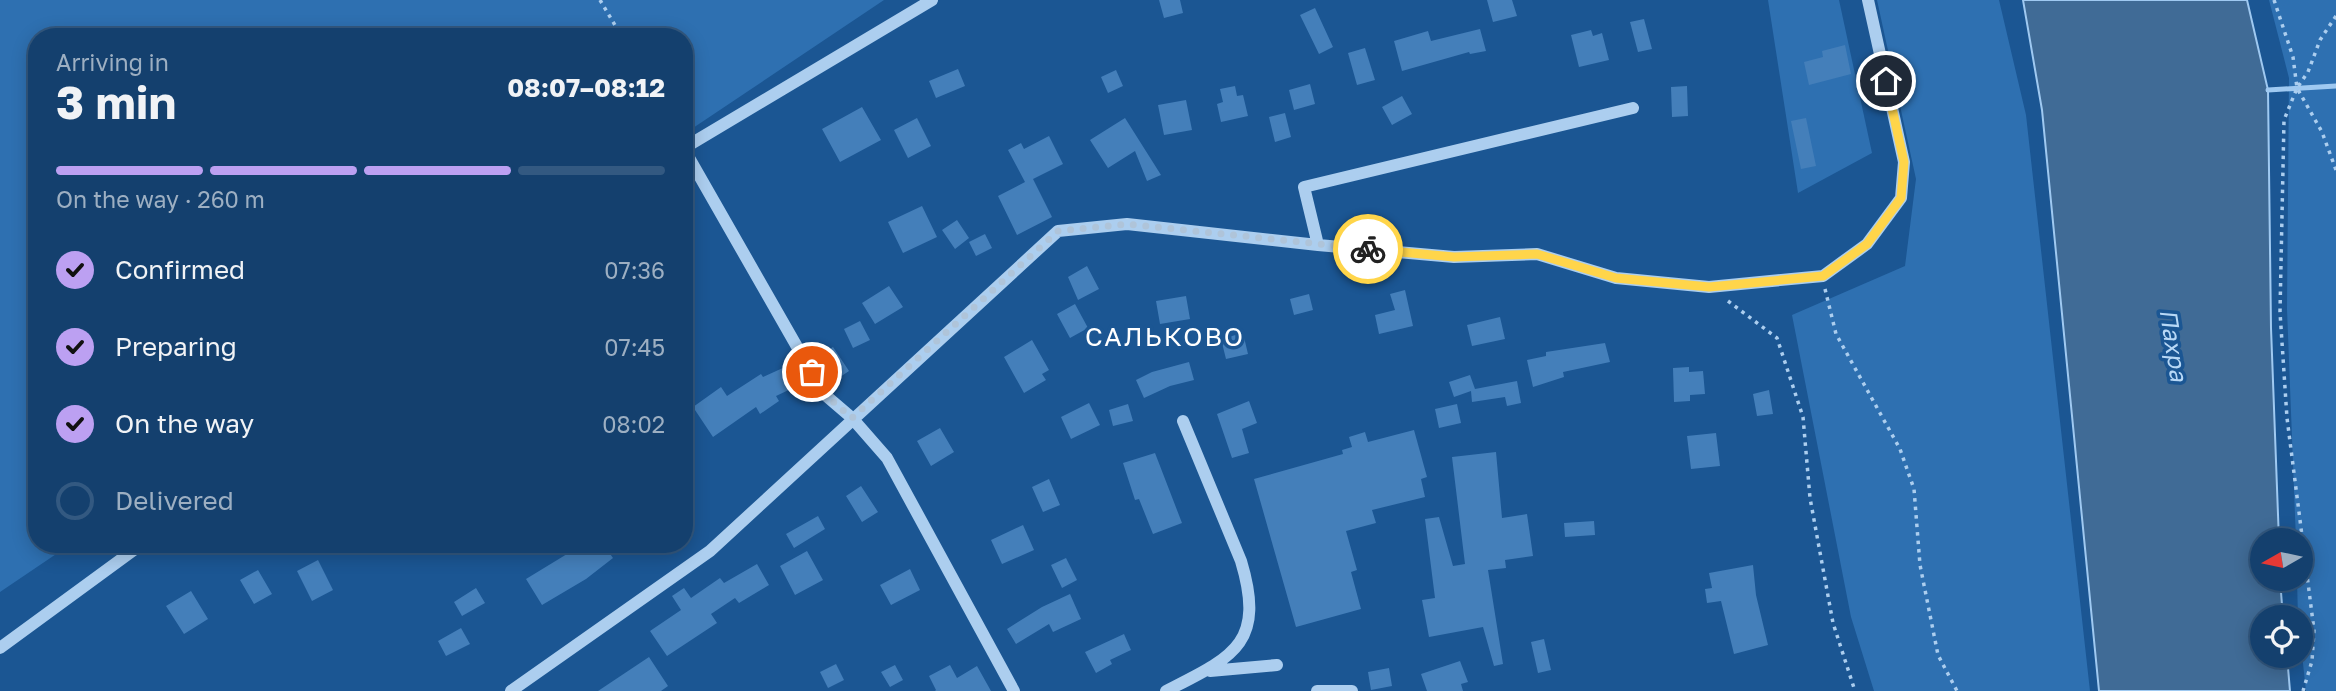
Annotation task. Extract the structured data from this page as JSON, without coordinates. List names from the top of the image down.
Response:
{
  "districts": ["САЛЬКОВО"],
  "water": ["Пахра"],
  "north": "left",
  "page": {
    "heading": ["3 min", "Arriving in", "08:07–08:12"],
    "bar": "On the way · 260 m",
    "list": [
      ["Confirmed", "07:36"],
      ["Preparing", "07:45"],
      ["On the way", "08:02"],
      "Delivered"
    ]
  }
}
